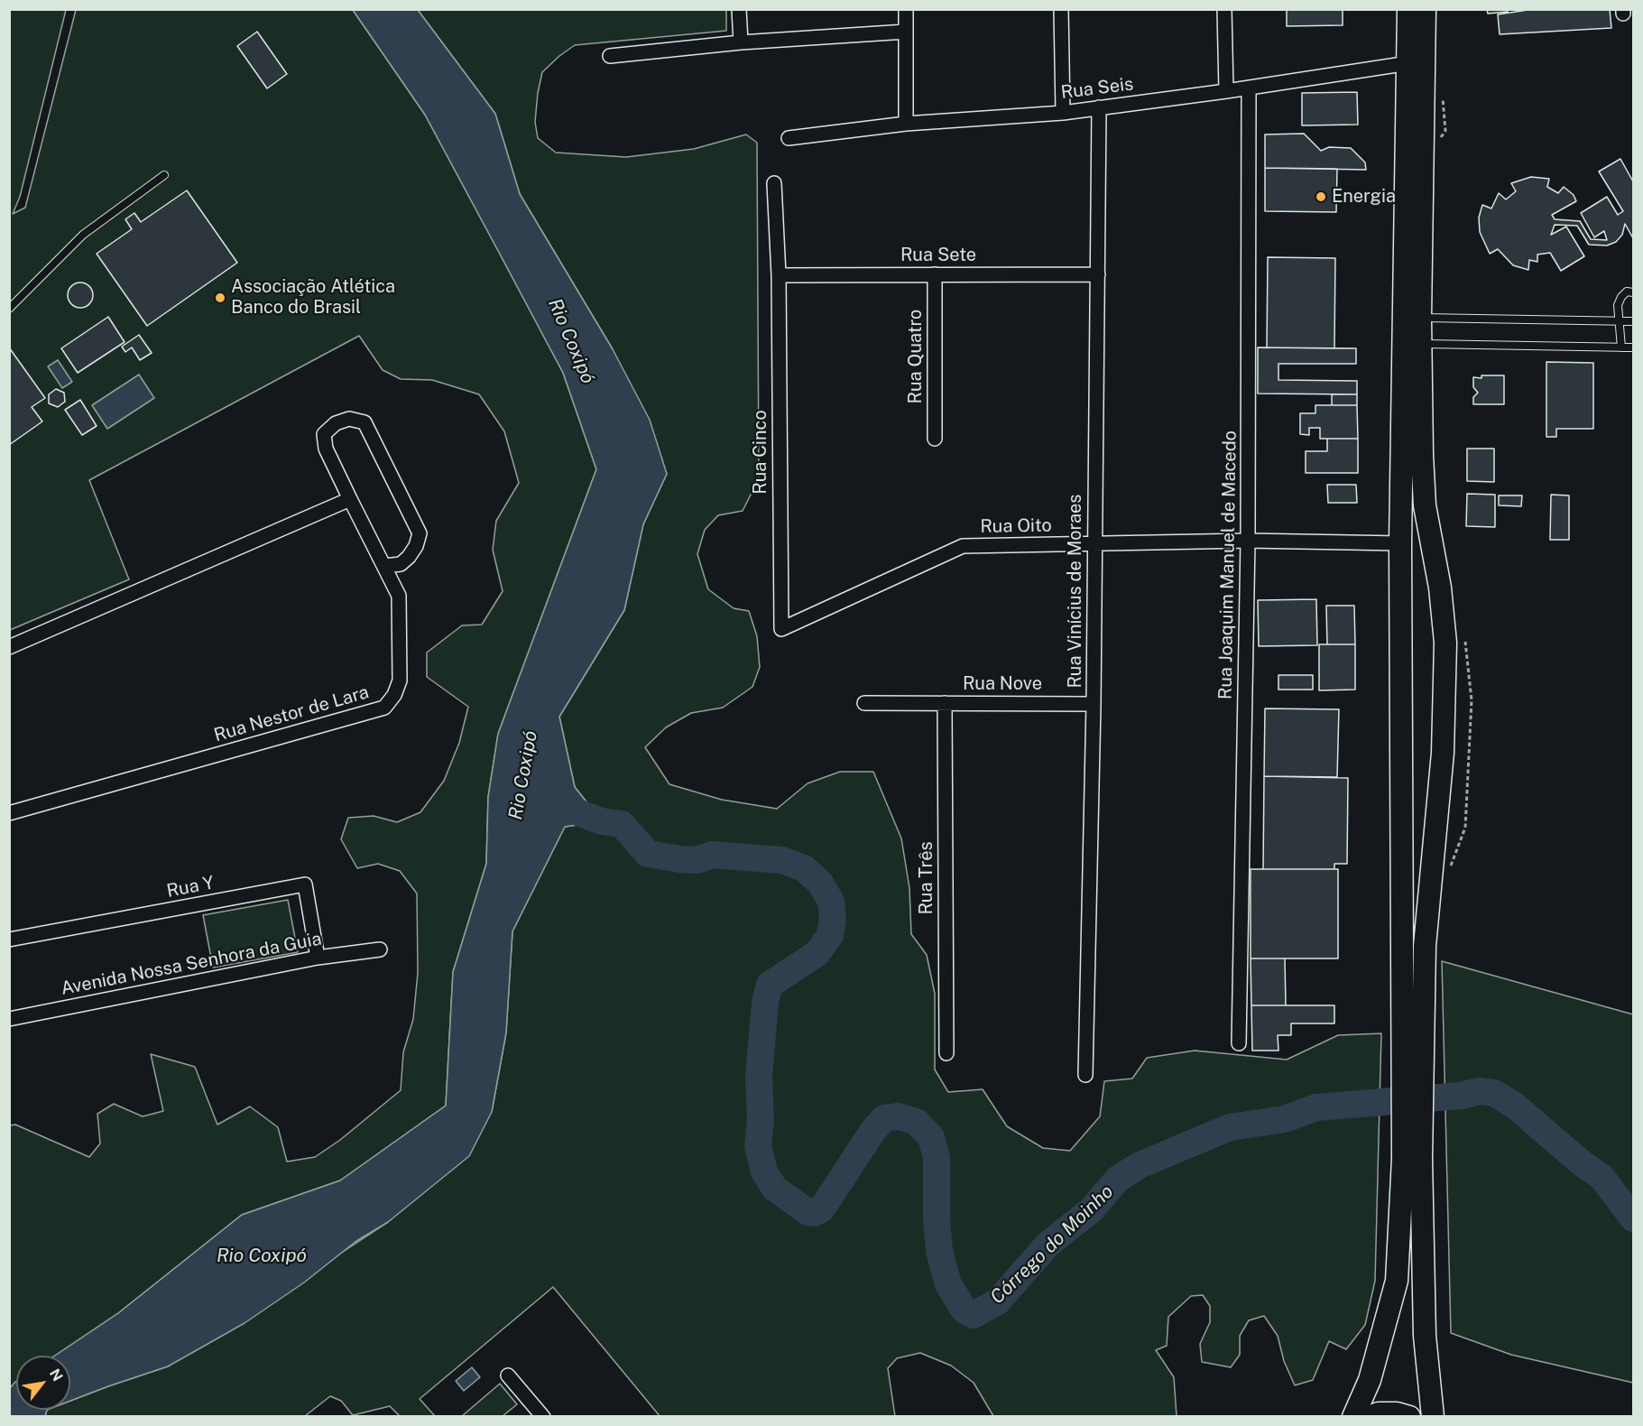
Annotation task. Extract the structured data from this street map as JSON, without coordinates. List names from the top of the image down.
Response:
{
  "streets": {
    "street": [
      "Rua Seis",
      "Rua Sete",
      "Rua Quatro",
      "Rua Cinco",
      "Rua Oito",
      "Rua Joaquim Manuel de Macedo",
      "Rua Vinícius de Moraes",
      "Rua Nove",
      "Rua Nestor de Lara",
      "Rua Três",
      "Rua Y",
      "Avenida Nossa Senhora da Guia"
    ]
  },
  "crossings": [
    ["Rua Seis", "Rua Joaquim Manuel de Macedo"],
    ["Rua Seis", "Rua Vinícius de Moraes"],
    ["Rua Sete", "Rua Quatro"],
    ["Rua Sete", "Rua Cinco"],
    ["Rua Sete", "Rua Vinícius de Moraes"],
    ["Rua Cinco", "Rua Oito"],
    ["Rua Oito", "Rua Joaquim Manuel de Macedo"],
    ["Rua Oito", "Rua Vinícius de Moraes"],
    ["Rua Vinícius de Moraes", "Rua Nove"],
    ["Rua Nove", "Rua Três"],
    ["Rua Y", "Avenida Nossa Senhora da Guia"]
  ],
  "water": ["Rio Coxipó", "Córrego do Moinho"],
  "places": ["Energia", "Associação Atlética Banco do Brasil"],
  "north": "top right"
}
